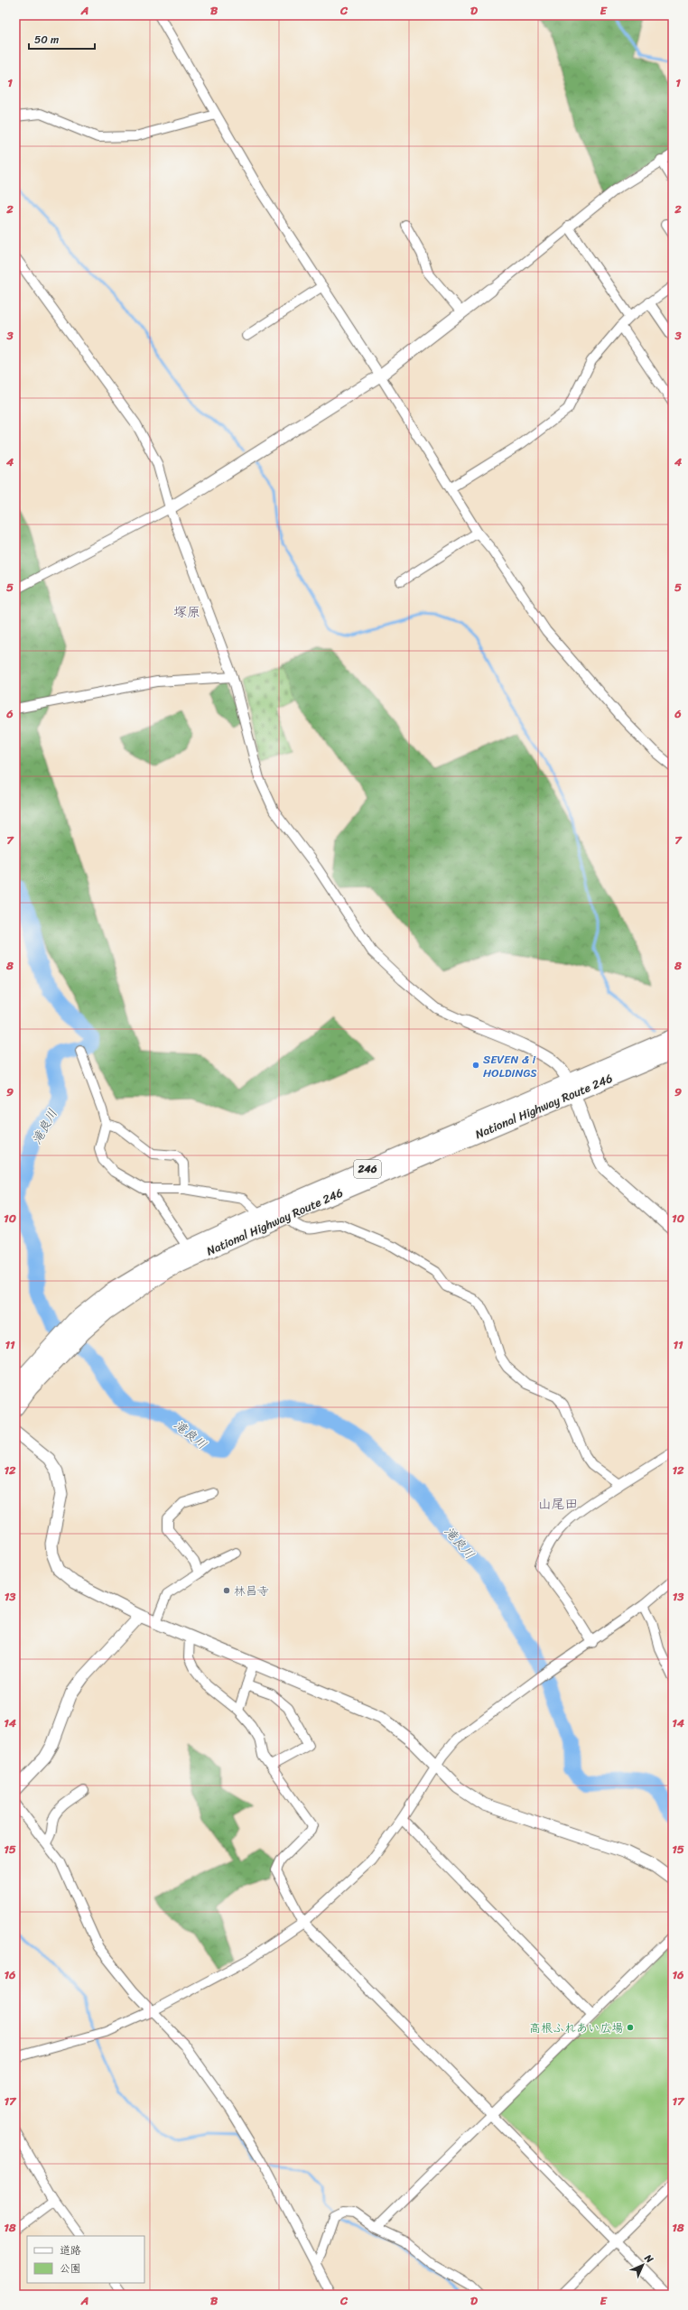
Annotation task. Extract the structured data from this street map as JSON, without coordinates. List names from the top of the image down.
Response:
{
  "streets": {
    "highway": ["National Highway Route 246", "246"]
  },
  "districts": ["塚原", "山尾田"],
  "water": ["滝良川"],
  "places": ["SEVEN & i HOLDINGS", "林昌寺", "高根ふれあい広場"],
  "legend": ["道路", "公園"],
  "scale_bar": "50 m",
  "north": "top right",
  "grid": {
    "columns": [
      "A",
      "B",
      "C",
      "D",
      "E"
    ],
    "rows": [
      "1",
      "2",
      "3",
      "4",
      "5",
      "6",
      "7",
      "8",
      "9",
      "10",
      "11",
      "12",
      "13",
      "14",
      "15",
      "16",
      "17",
      "18"
    ]
  }
}
